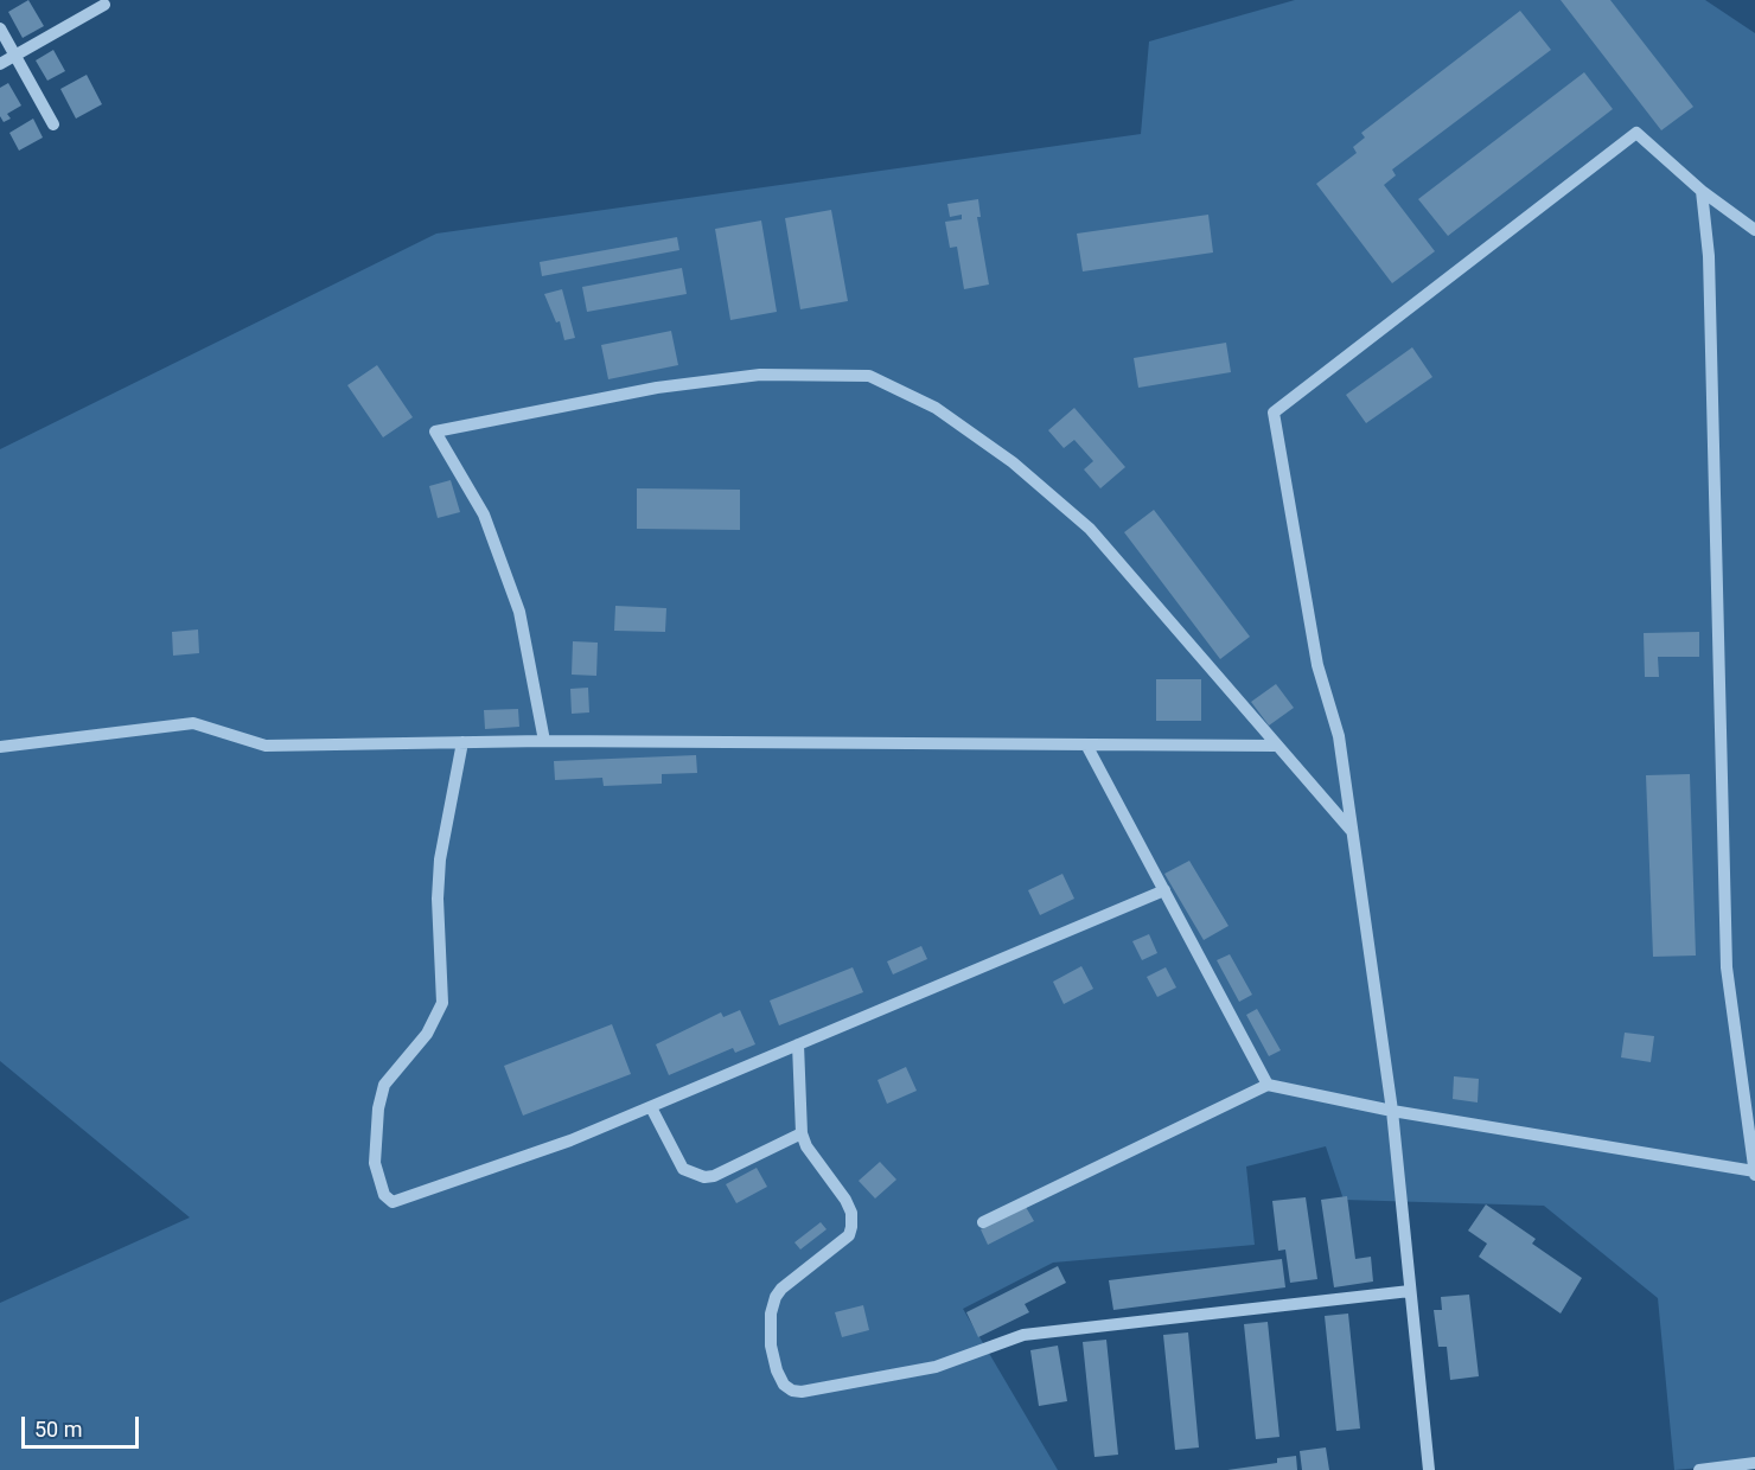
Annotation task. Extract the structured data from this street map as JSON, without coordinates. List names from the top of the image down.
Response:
{
  "scale_bar": "50 m"
}
